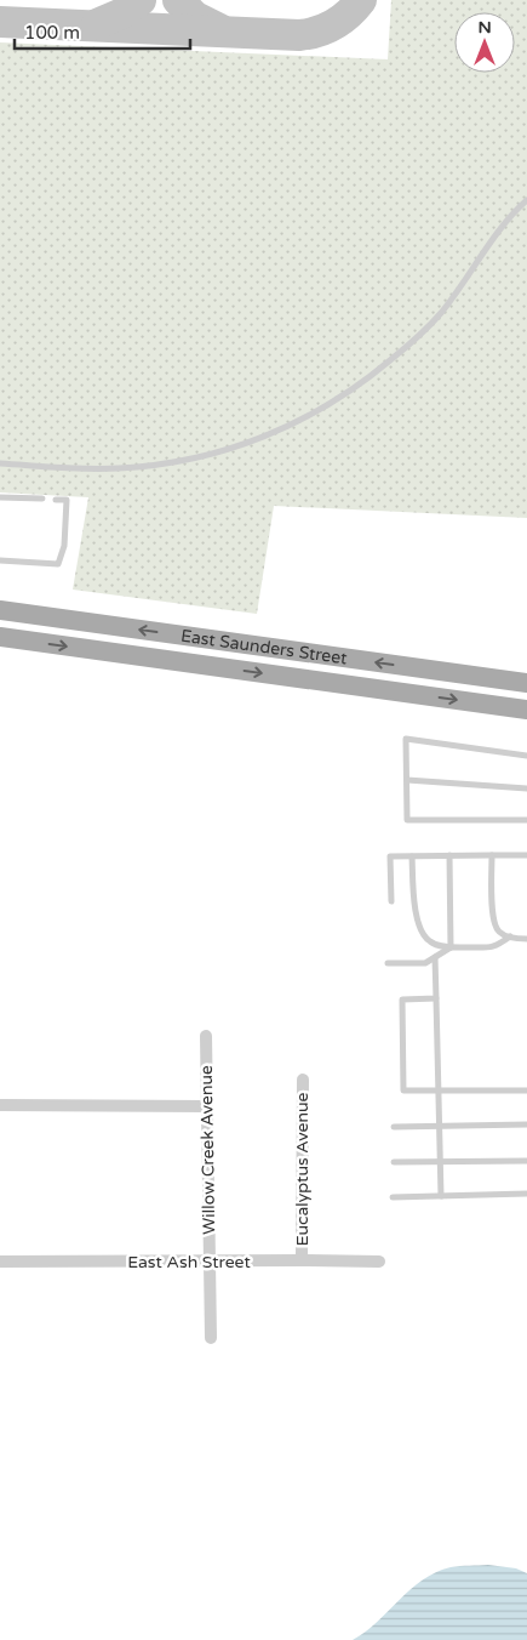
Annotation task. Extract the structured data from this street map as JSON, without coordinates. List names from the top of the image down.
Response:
{
  "streets": {
    "main road": ["East Saunders Street"],
    "street": ["Willow Creek Avenue", "Eucalyptus Avenue", "East Ash Street"]
  },
  "crossings": [
    ["Willow Creek Avenue", "East Ash Street"],
    ["Eucalyptus Avenue", "East Ash Street"]
  ],
  "scale_bar": "100 m",
  "north": "top"
}
